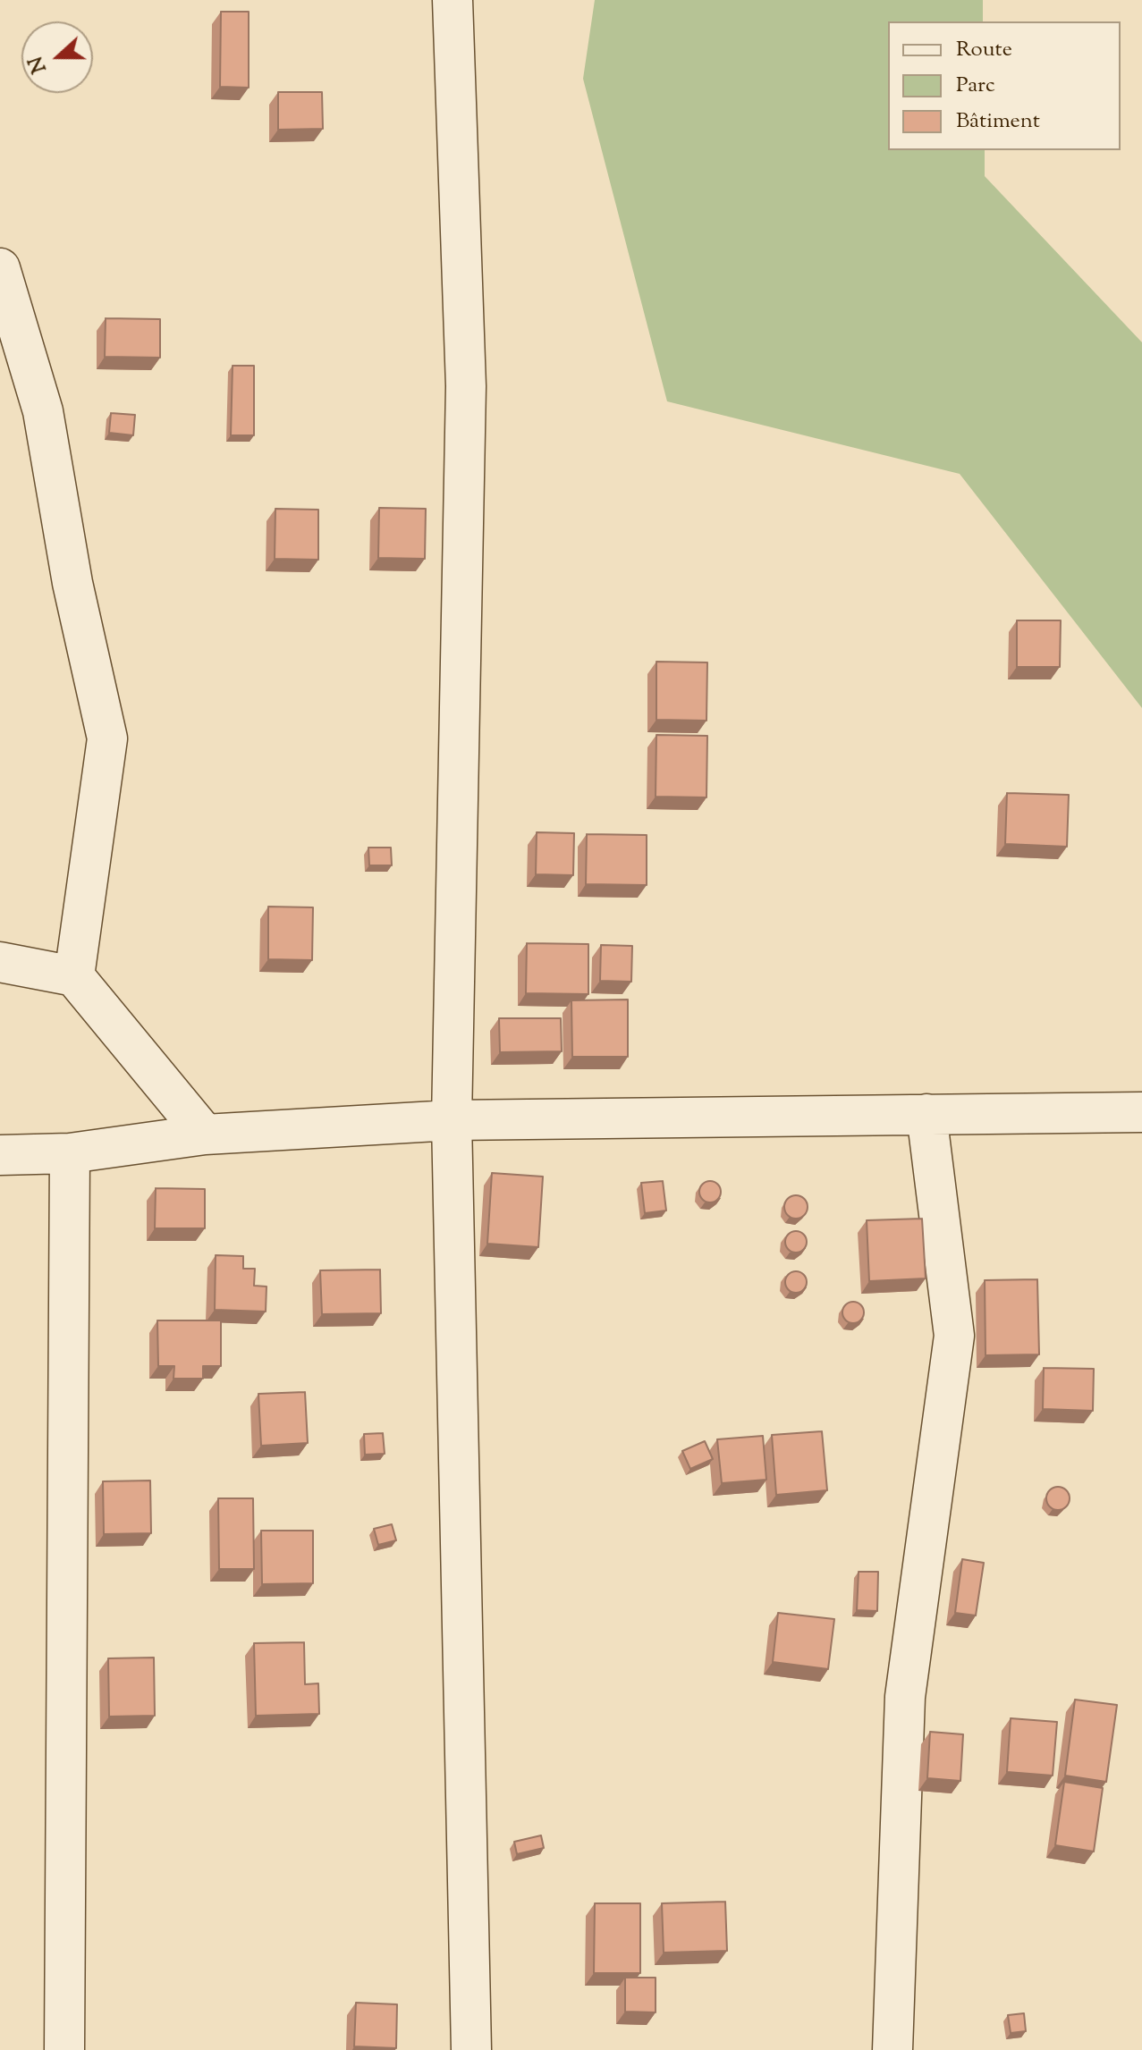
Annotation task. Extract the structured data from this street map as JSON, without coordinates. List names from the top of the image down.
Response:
{
  "legend": ["Route", "Parc", "Bâtiment"],
  "north": "left"
}
